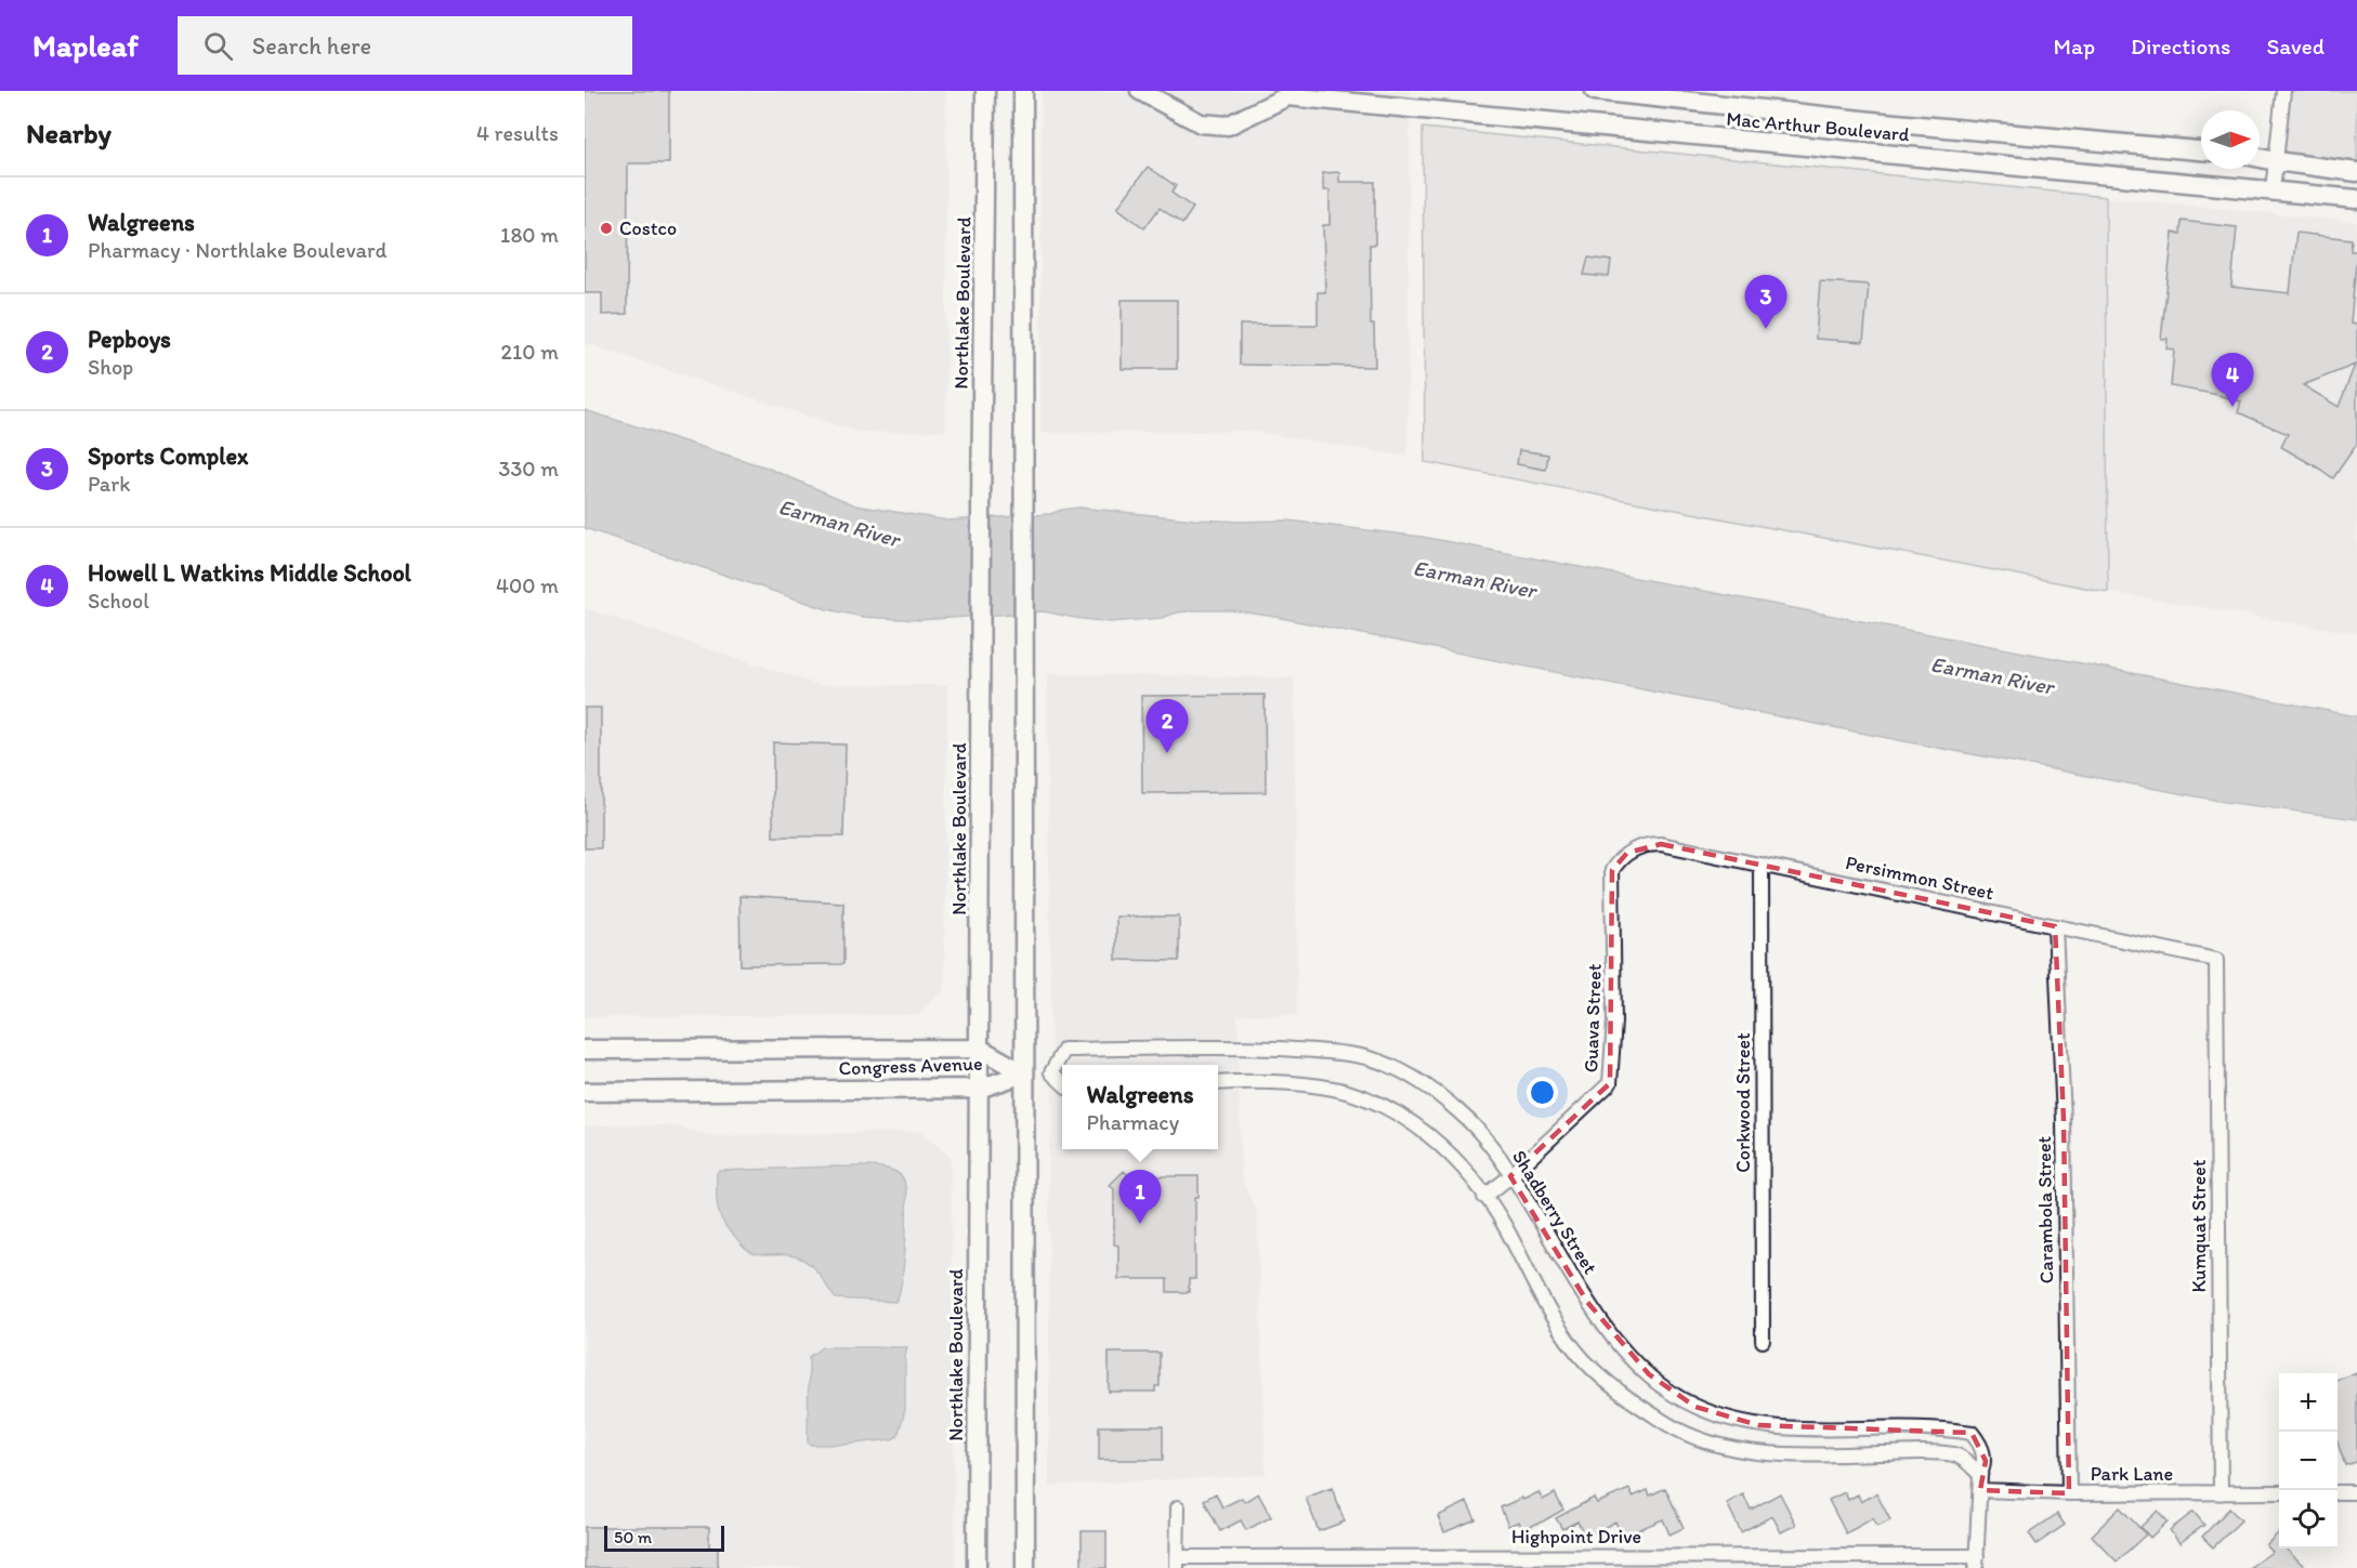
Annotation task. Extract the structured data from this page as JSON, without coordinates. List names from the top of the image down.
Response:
{
  "streets": {
    "main road": ["Mac Arthur Boulevard", "Northlake Boulevard", "Congress Avenue"],
    "street": [
      "Persimmon Street",
      "Guava Street",
      "Corkwood Street",
      "Carambola Street",
      "Shadberry Street",
      "Kumquat Street",
      "Park Lane",
      "Highpoint Drive"
    ]
  },
  "crossings": [
    ["Northlake Boulevard", "Congress Avenue"],
    ["Persimmon Street", "Guava Street"],
    ["Persimmon Street", "Corkwood Street"],
    ["Persimmon Street", "Carambola Street"],
    ["Persimmon Street", "Kumquat Street"],
    ["Guava Street", "Shadberry Street"],
    ["Carambola Street", "Park Lane"],
    ["Shadberry Street", "Park Lane"],
    ["Shadberry Street", "Highpoint Drive"],
    ["Kumquat Street", "Park Lane"]
  ],
  "water": ["Earman River"],
  "places": ["Costco"],
  "scale_bar": "50 m",
  "north": "right",
  "page": {
    "header": "Mapleaf",
    "search": "Search here",
    "nav": ["Map", "Directions", "Saved"],
    "heading": ["Nearby", "4 results"],
    "list": [
      {
        "mark": "1",
        "name": "Walgreens",
        "note": "Pharmacy · Northlake Boulevard",
        "value": "180 m"
      },
      {
        "mark": "2",
        "name": "Pepboys",
        "note": "Shop",
        "value": "210 m"
      },
      {
        "mark": "3",
        "name": "Sports Complex",
        "note": "Park",
        "value": "330 m"
      },
      {
        "mark": "4",
        "name": "Howell L Watkins Middle School",
        "note": "School",
        "value": "400 m"
      }
    ],
    "pins": [
      "3",
      "4",
      "2",
      "1"
    ],
    "popup": ["Walgreens", "Pharmacy"],
    "map_buttons": ["+", "−"],
    "scale": "50 m"
  }
}
